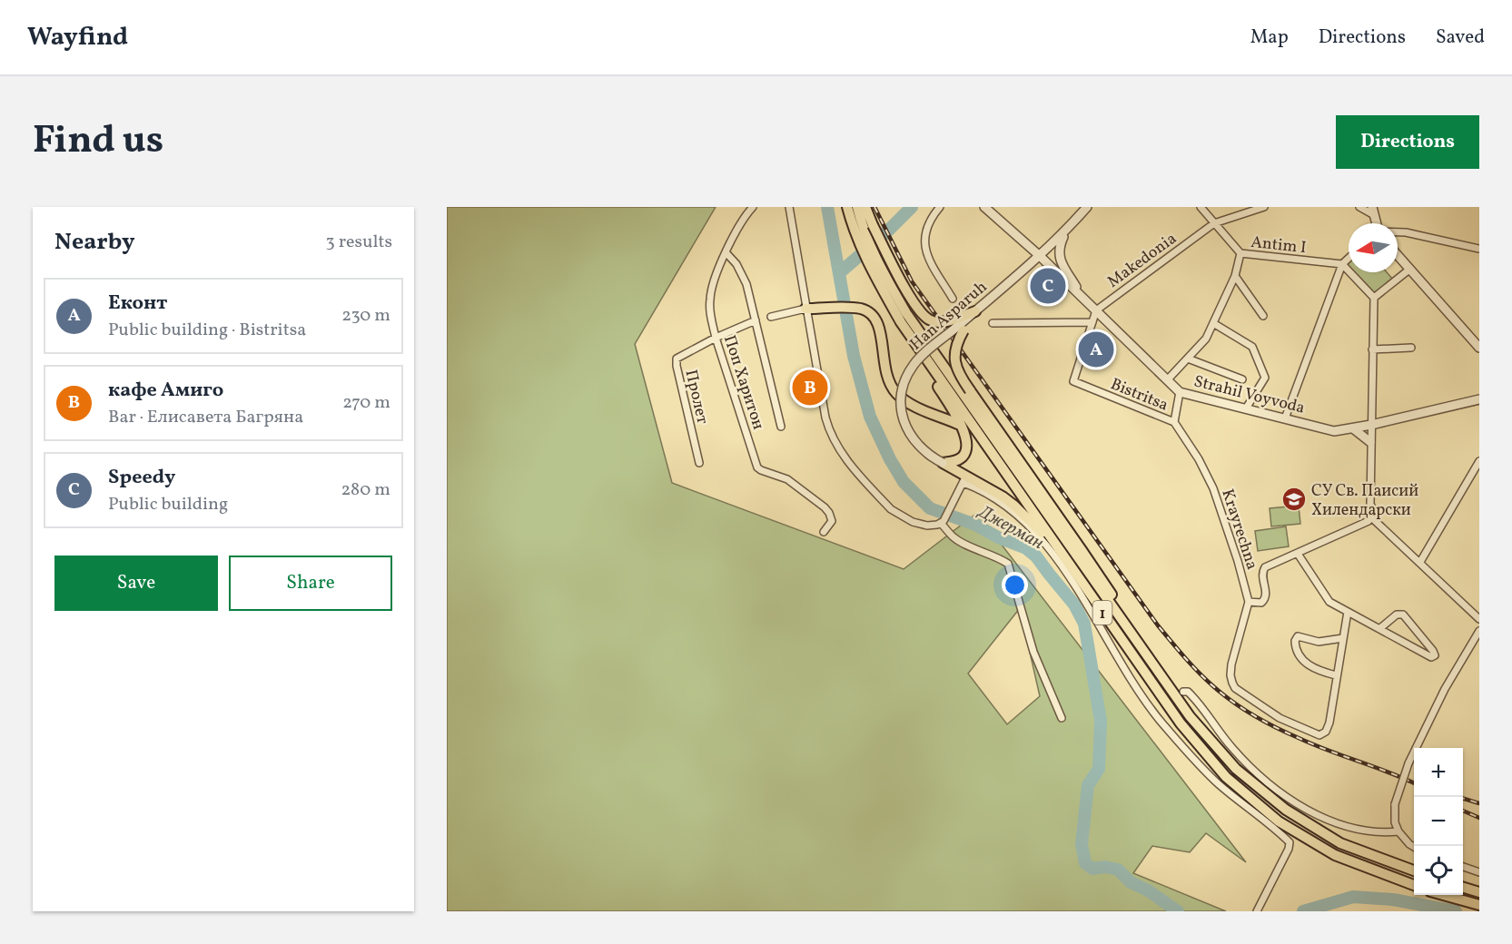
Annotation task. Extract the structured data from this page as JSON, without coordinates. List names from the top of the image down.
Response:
{
  "streets": {
    "main road": ["1"],
    "street": [
      "Antim I",
      "Makedonia",
      "Han Asparuh",
      "Поп Харитон",
      "Bistritsa",
      "Strahil Voyvoda",
      "Пролет",
      "Krayrechna"
    ]
  },
  "crossings": [
    ["Antim I", "Makedonia"],
    ["Makedonia", "Bistritsa"],
    ["Makedonia", "Strahil Voyvoda"],
    ["Han Asparuh", "Strahil Voyvoda"],
    ["Поп Харитон", "Пролет"],
    ["Bistritsa", "Strahil Voyvoda"],
    ["Bistritsa", "Krayrechna"]
  ],
  "water": ["Джерман"],
  "places": {
    "school or university": ["СУ Св. Паисий Хилендарски"]
  },
  "north": "left",
  "page": {
    "header": "Wayfind",
    "nav": ["Map", "Directions", "Saved"],
    "title": "Find us",
    "buttons": [
      "Directions",
      ["Save", "Share"]
    ],
    "heading": ["Nearby", "3 results"],
    "pins": ["C", "A", "B"],
    "list": [
      {
        "mark": "A",
        "name": "Еконт",
        "note": "Public building · Bistritsa",
        "value": "230 m"
      },
      {
        "mark": "B",
        "name": "кафе Амиго",
        "note": "Bar · Елисавета Багряна",
        "value": "270 m"
      },
      {
        "mark": "C",
        "name": "Speedy",
        "note": "Public building",
        "value": "280 m"
      }
    ],
    "map_buttons": ["+", "−"]
  }
}
